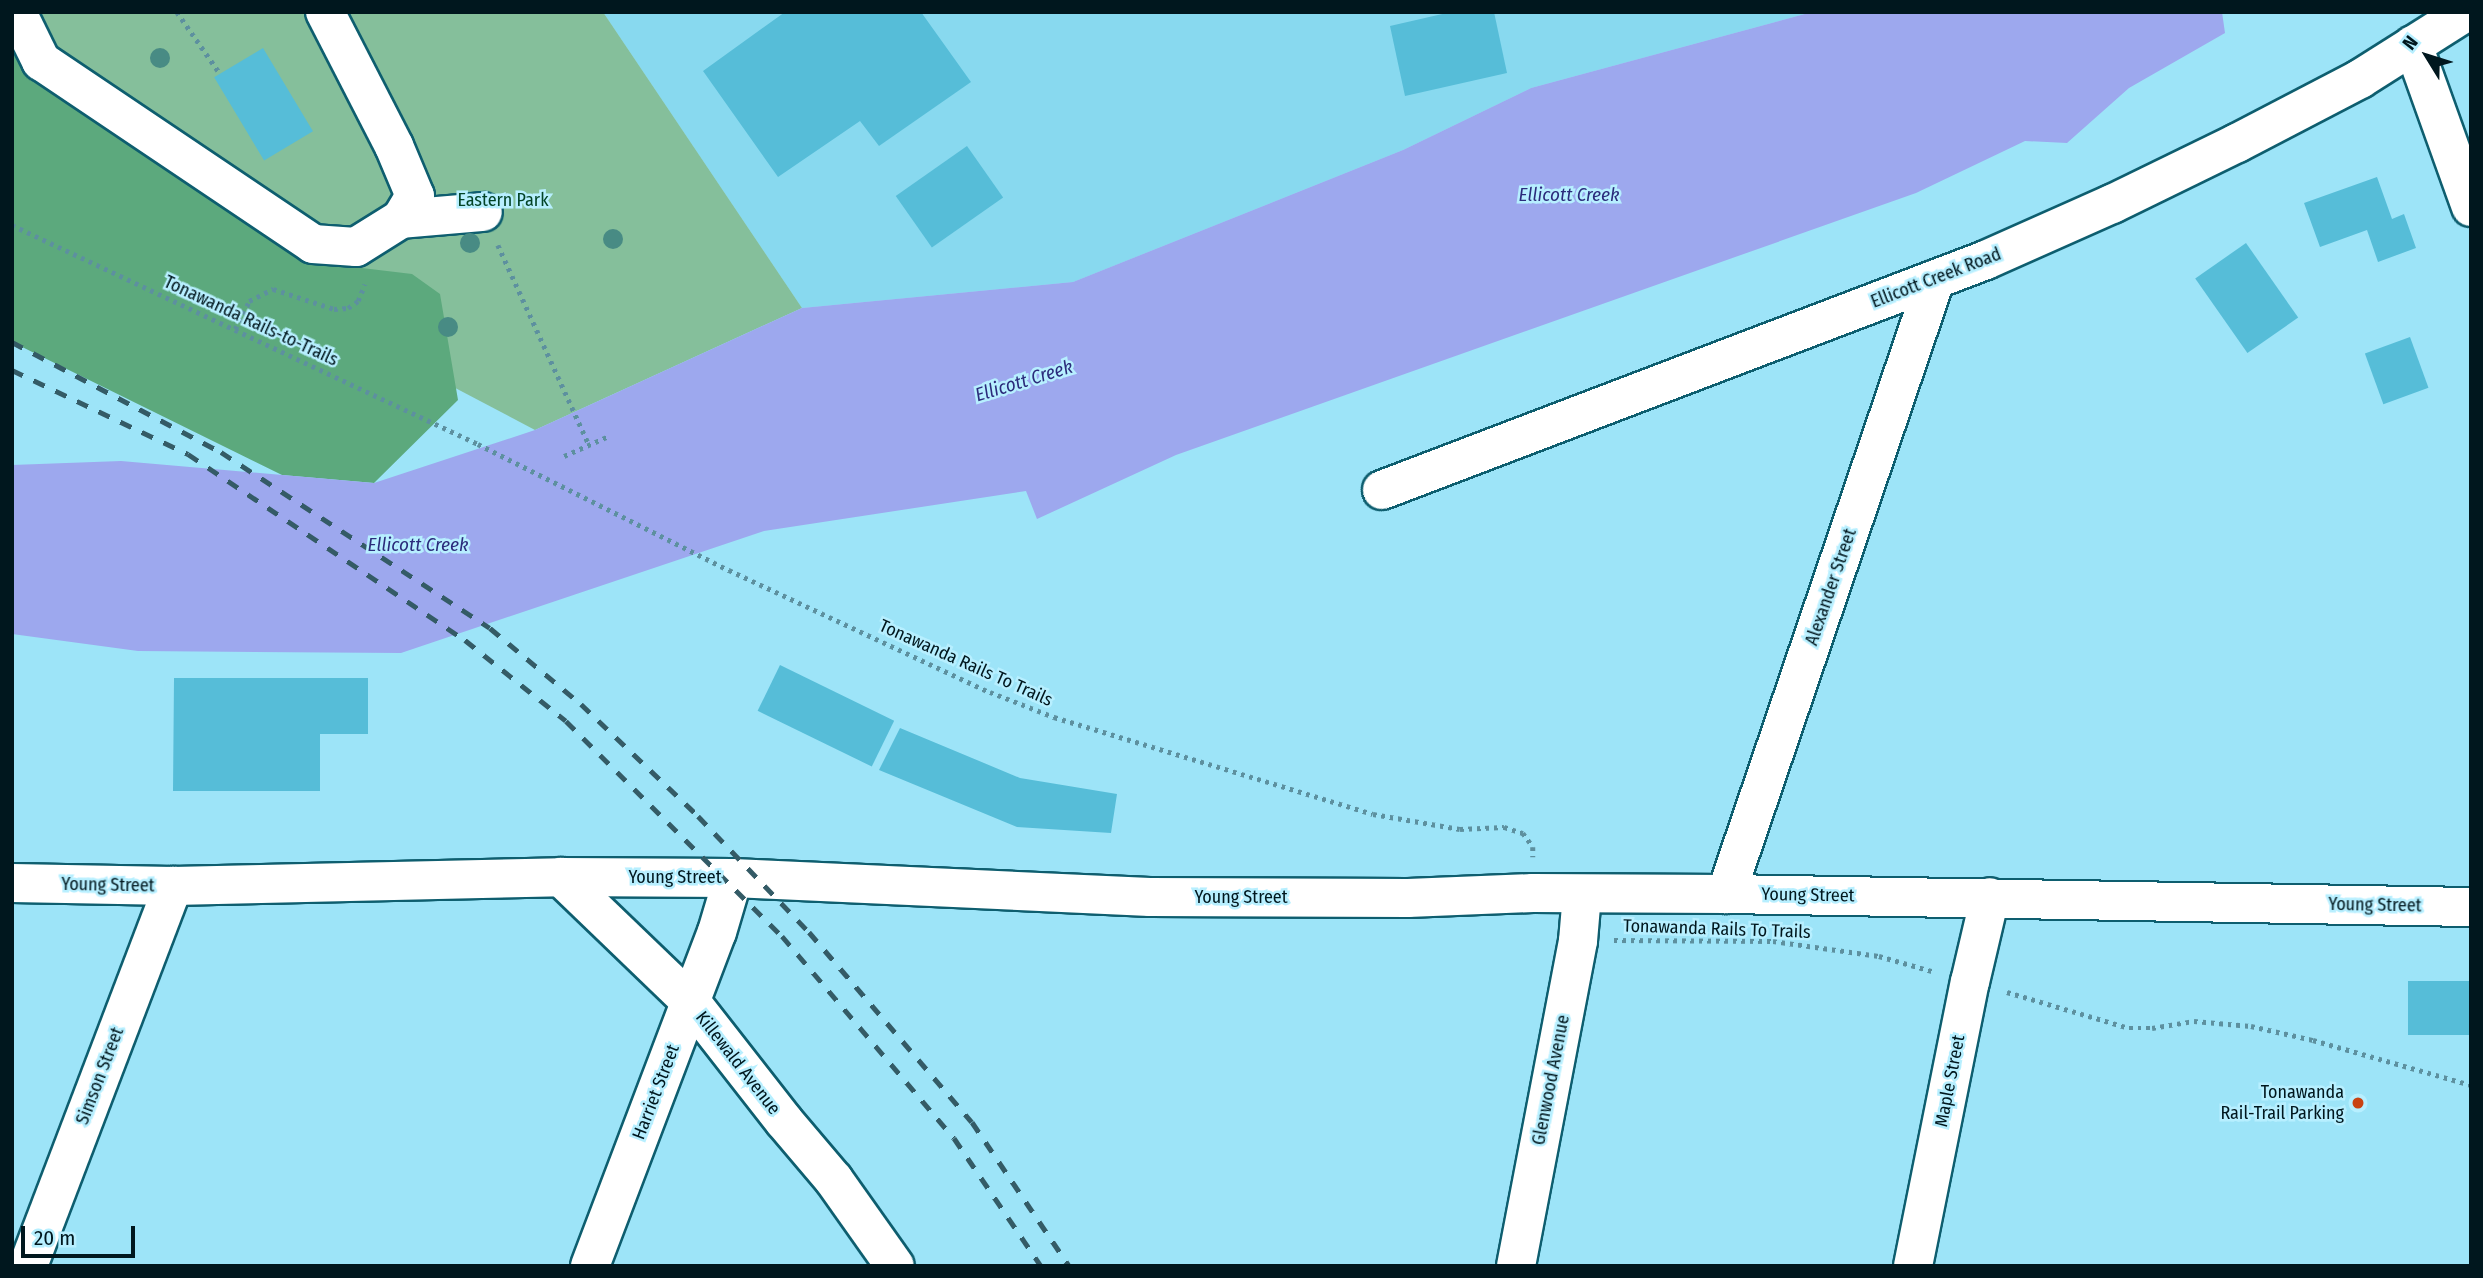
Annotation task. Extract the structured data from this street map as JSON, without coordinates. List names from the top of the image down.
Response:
{
  "streets": {
    "street": [
      "Ellicott Creek Road",
      "Alexander Street",
      "Young Street",
      "Killewald Avenue",
      "Simson Street",
      "Glenwood Avenue",
      "Maple Street",
      "Harriet Street"
    ],
    "path": ["Tonawanda Rails-to-Trails", "Tonawanda Rails To Trails"]
  },
  "crossings": [
    ["Ellicott Creek Road", "Alexander Street"],
    ["Tonawanda Rails-to-Trails", "Tonawanda Rails To Trails"],
    ["Alexander Street", "Young Street"],
    ["Young Street", "Killewald Avenue"],
    ["Young Street", "Simson Street"],
    ["Young Street", "Glenwood Avenue"],
    ["Young Street", "Maple Street"],
    ["Young Street", "Harriet Street"],
    ["Killewald Avenue", "Harriet Street"]
  ],
  "water": ["Ellicott Creek"],
  "parks": ["Eastern Park"],
  "places": ["Tonawanda Rail-Trail Parking"],
  "scale_bar": "20 m",
  "north": "top left"
}
